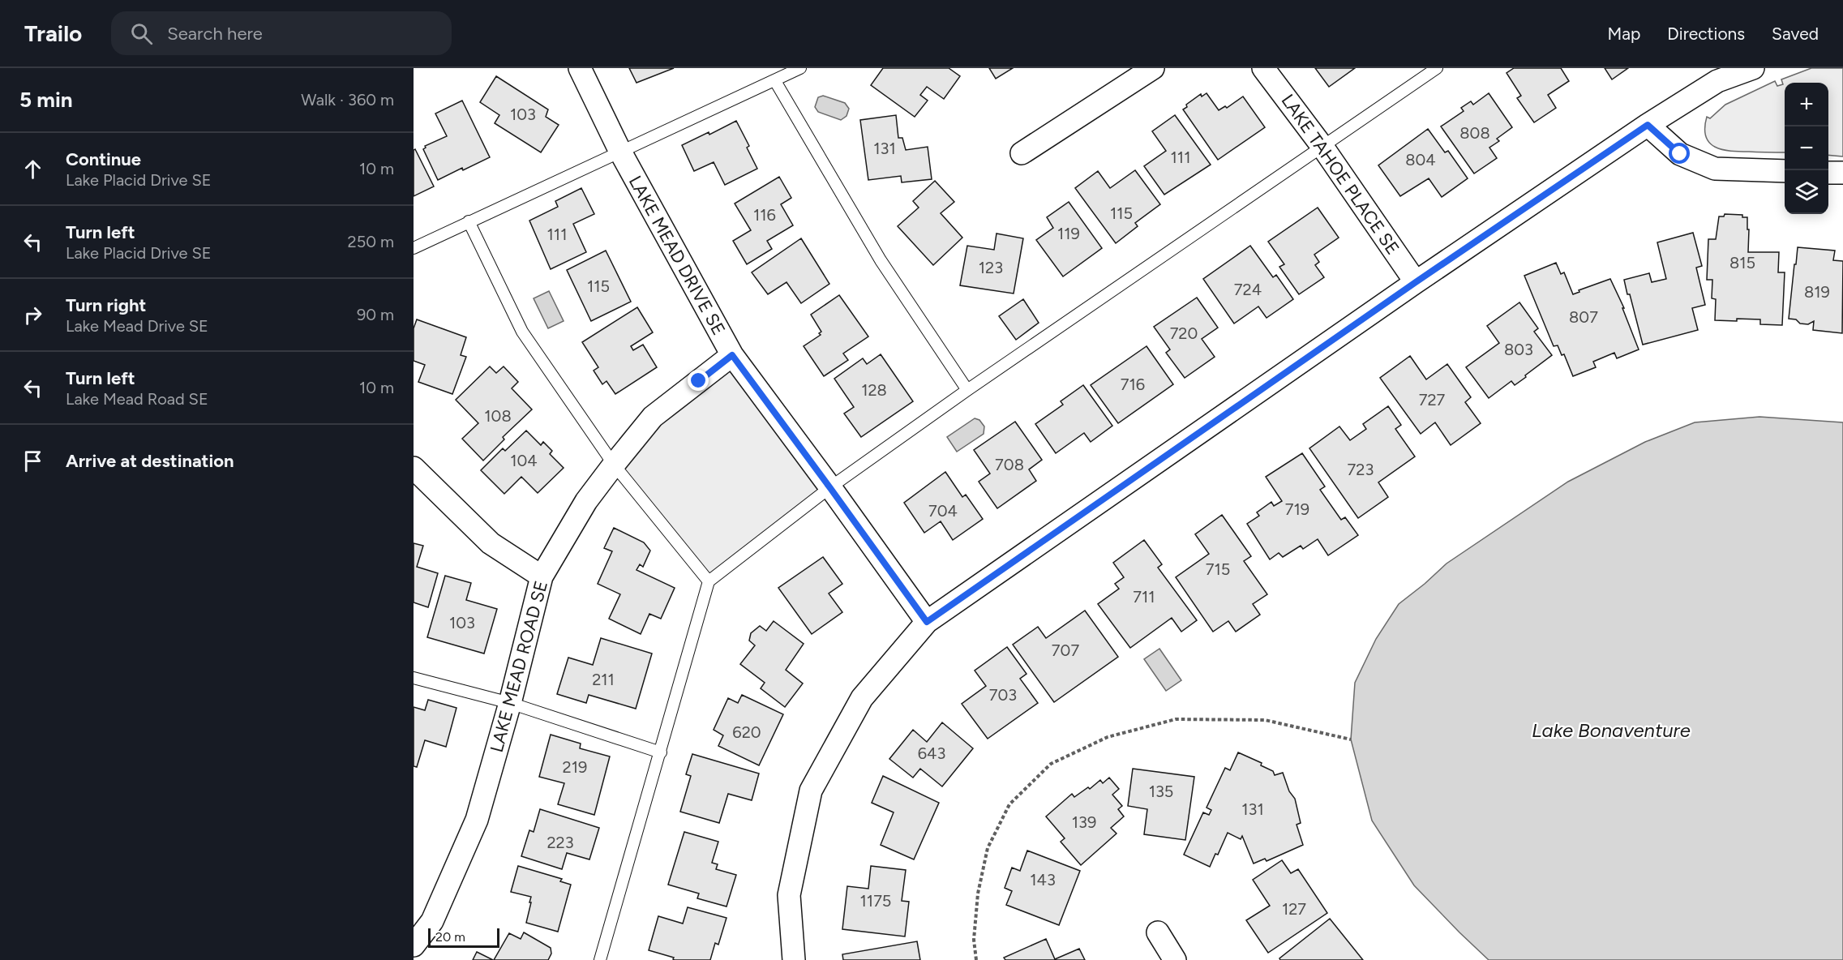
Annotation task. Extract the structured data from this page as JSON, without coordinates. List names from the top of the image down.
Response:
{
  "streets": {
    "street": ["LAKE TAHOE PLACE SE", "LAKE MEAD DRIVE SE", "LAKE MEAD ROAD SE"]
  },
  "crossings": [
    ["LAKE MEAD DRIVE SE", "LAKE MEAD ROAD SE"]
  ],
  "water": ["Lake Bonaventure"],
  "house_numbers": [
    "103",
    "808",
    "131",
    "111",
    "804",
    "115",
    "116",
    "119",
    "111",
    "815",
    "123",
    "115",
    "724",
    "819",
    "807",
    "720",
    "803",
    "716",
    "128",
    "727",
    "108",
    "104",
    "708",
    "723",
    "719",
    "704",
    "715",
    "711",
    "103",
    "707",
    "211",
    "703",
    "620",
    "643",
    "219",
    "135",
    "131",
    "139",
    "223",
    "143",
    "1175",
    "127"
  ],
  "scale_bar": "20 m",
  "page": {
    "header": "Trailo",
    "search": "Search here",
    "nav": ["Map", "Directions", "Saved"],
    "heading": ["5 min", "Walk · 360 m"],
    "map_buttons": ["+", "−"],
    "list": [
      ["Continue", "Lake Placid Drive SE", "10 m"],
      ["Turn left", "Lake Placid Drive SE", "250 m"],
      ["Turn right", "Lake Mead Drive SE", "90 m"],
      ["Turn left", "Lake Mead Road SE", "10 m"],
      "Arrive at destination"
    ],
    "scale": "20 m"
  }
}
